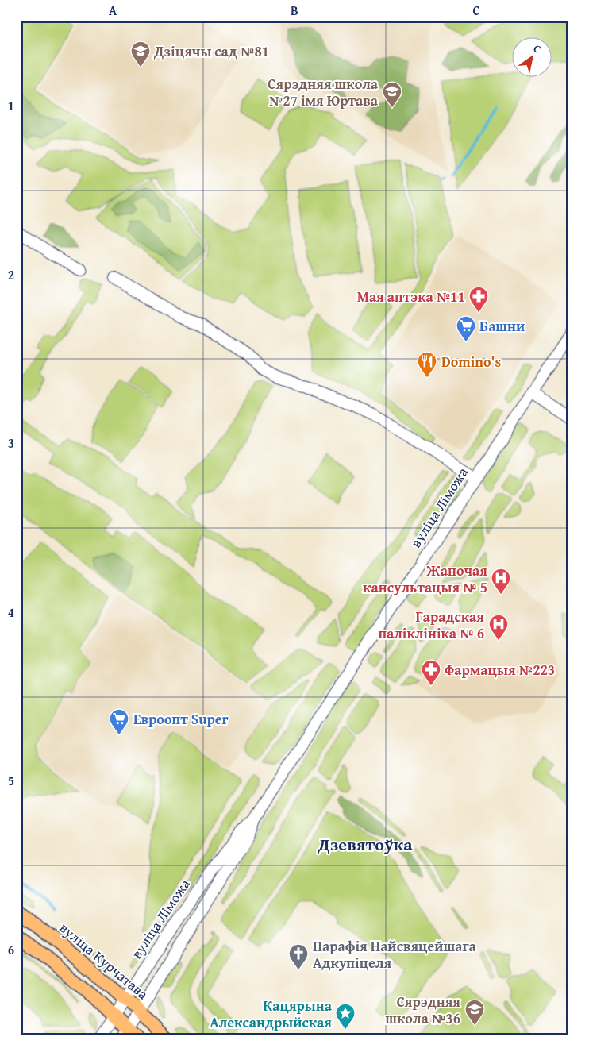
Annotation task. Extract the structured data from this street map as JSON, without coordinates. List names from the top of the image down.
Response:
{
  "streets": {
    "main road": ["вуліца Курчатава"],
    "street": ["вуліца Ліможа"]
  },
  "crossings": [
    ["вуліца Ліможа", "вуліца Курчатава"]
  ],
  "districts": ["Дзевятоўка"],
  "places": {
    "school or university": ["Дзіцячы сад №81", "Сярэдняя школа №27 імя Юртава", "Сярэдняя школа №36"],
    "pharmacy": ["Мая аптэка №11", "Фармацыя №223"],
    "supermarket": ["Башни", "Евроопт Super"],
    "restaurant": ["Domino's"],
    "hospital": ["Жаночая кансультацыя № 5", "Гарадская паліклініка № 6"],
    "church": ["Парафія Найсвяцейшага Адкупіцеля"],
    "place": ["Кацярына Александрыйская"]
  },
  "north": "top right",
  "grid": {
    "columns": ["A", "B", "C"],
    "rows": [
      "1",
      "2",
      "3",
      "4",
      "5",
      "6"
    ]
  }
}
